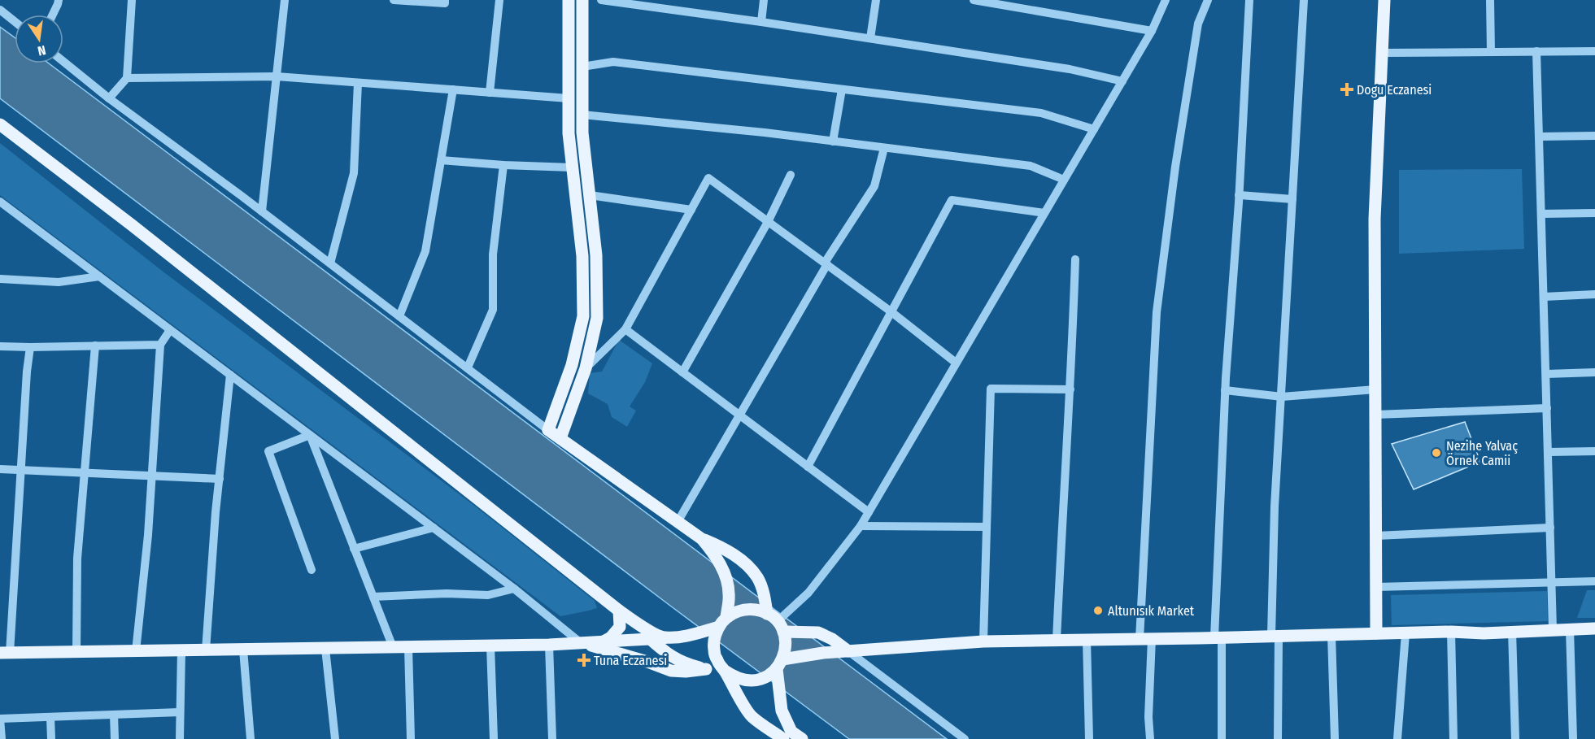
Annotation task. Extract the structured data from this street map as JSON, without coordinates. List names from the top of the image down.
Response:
{
  "places": {
    "health": ["Dogu Eczanesi", "Tuna Eczanesi"],
    "other": ["Nezihe Yalvaç Örnek Camii", "Altunısık Market"]
  },
  "north": "bottom"
}
